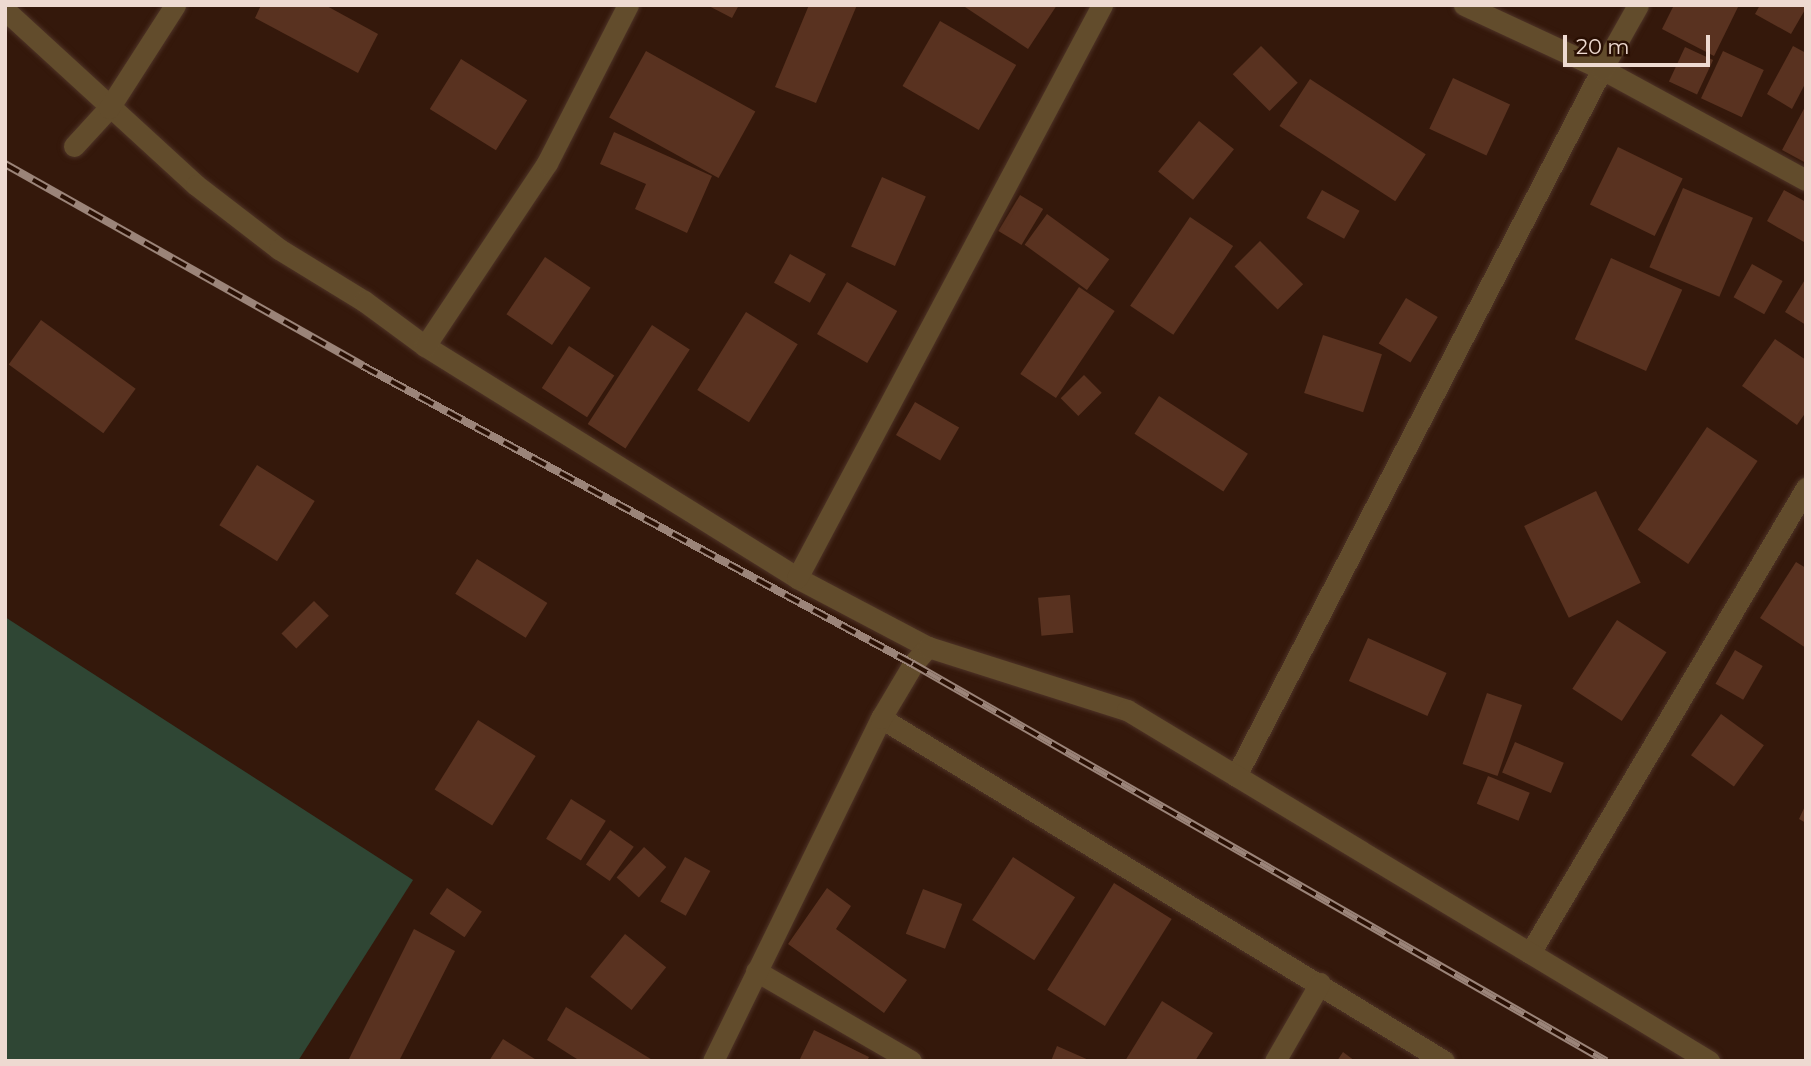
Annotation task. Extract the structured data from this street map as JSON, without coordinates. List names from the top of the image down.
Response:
{
  "scale_bar": "20 m"
}
